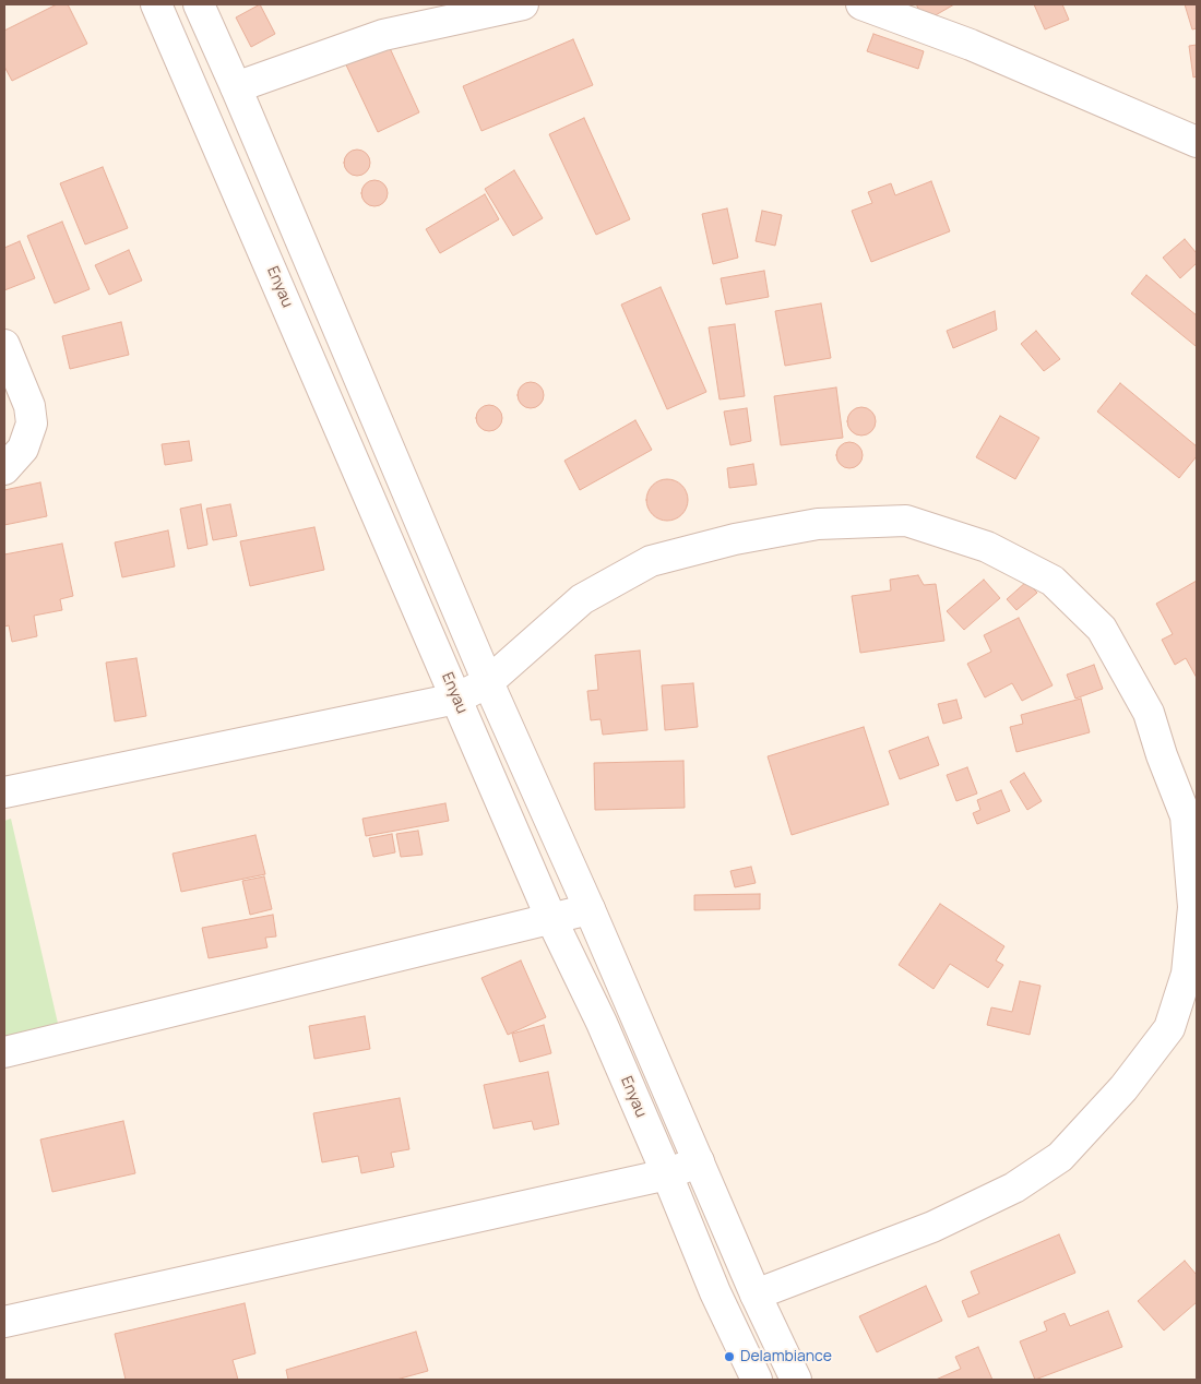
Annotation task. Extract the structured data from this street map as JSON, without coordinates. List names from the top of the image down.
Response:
{
  "streets": {
    "street": ["Enyau"]
  },
  "places": ["Delambiance"]
}
